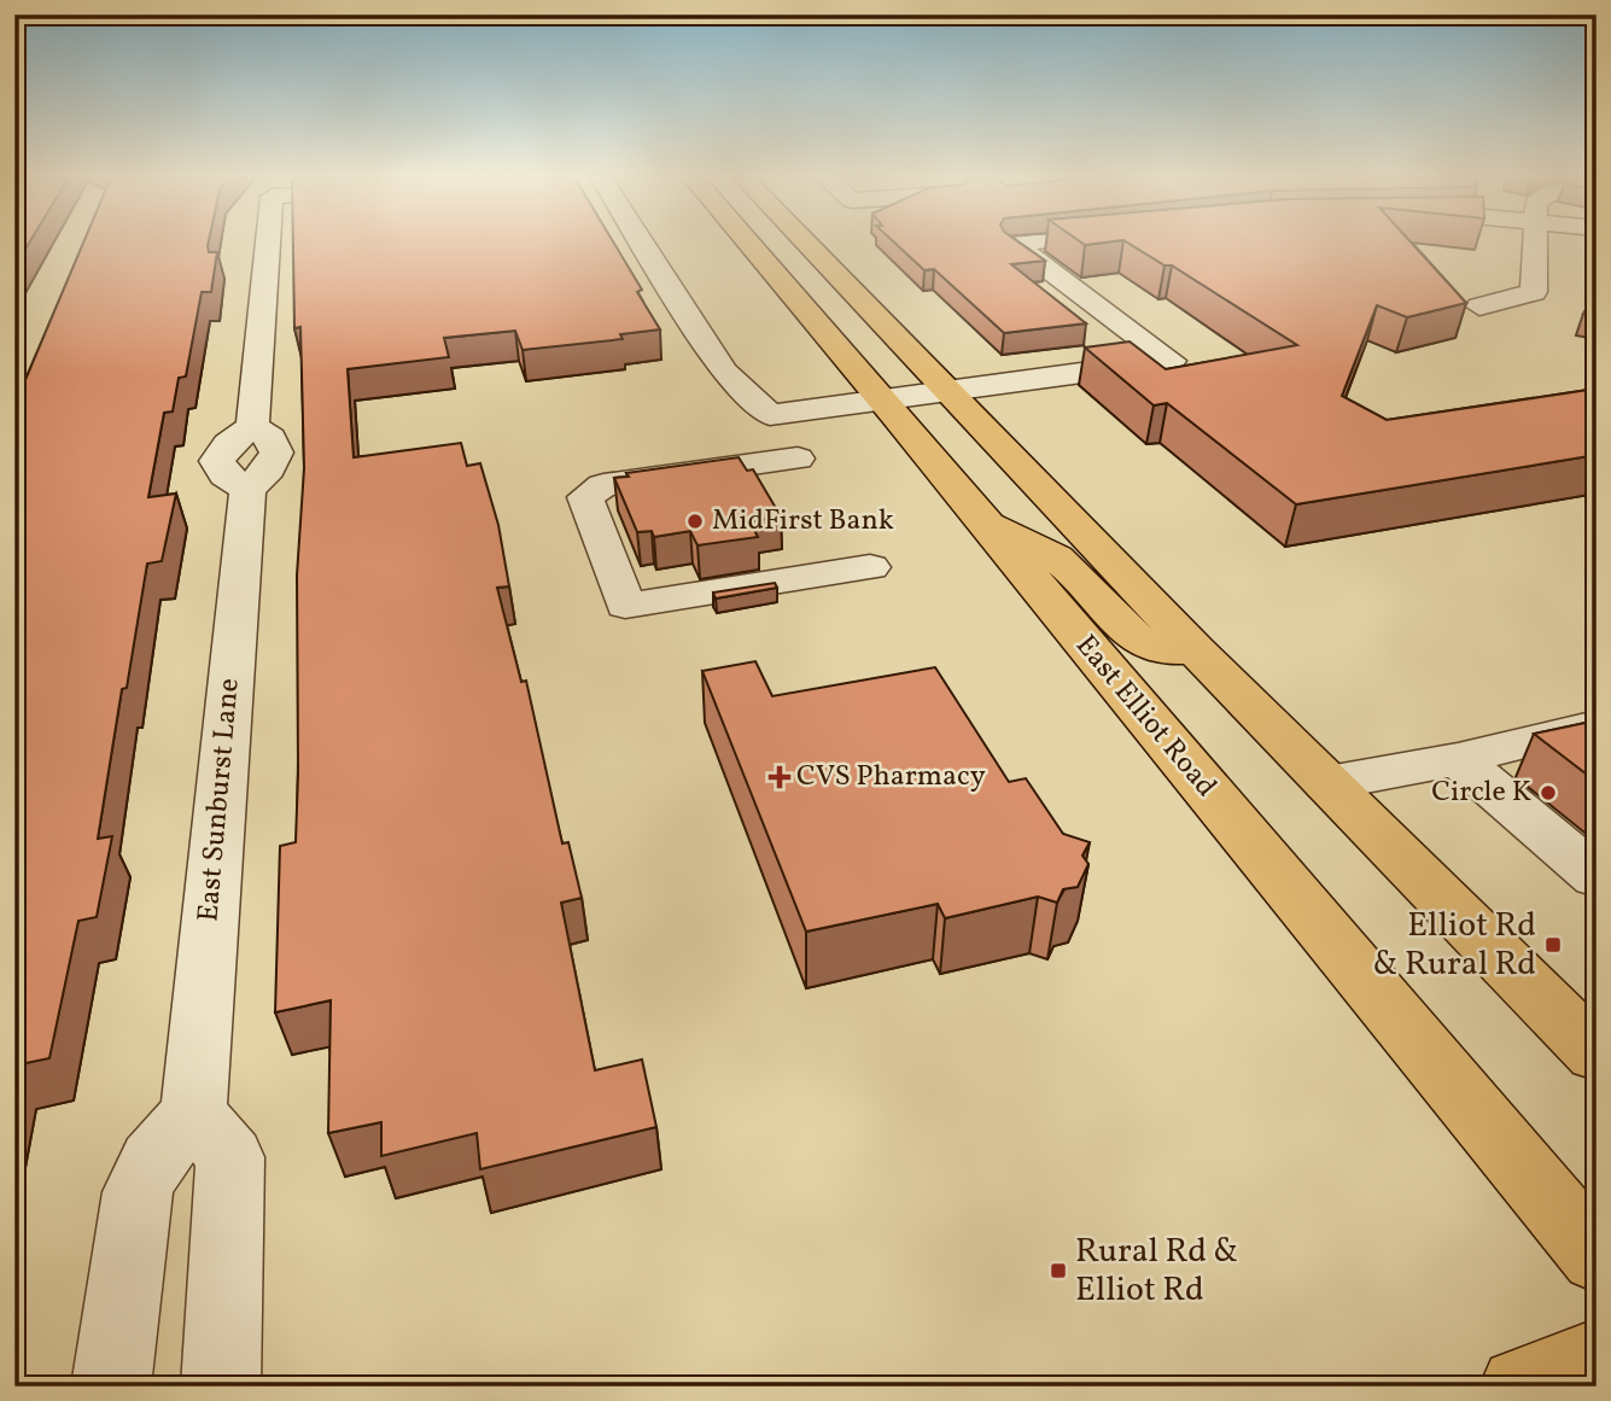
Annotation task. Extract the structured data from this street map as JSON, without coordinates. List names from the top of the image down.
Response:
{
  "streets": {
    "main road": ["East Elliot Road"],
    "street": ["East Sunburst Lane"]
  },
  "places": {
    "other": ["MidFirst Bank", "Circle K"],
    "health": ["CVS Pharmacy"],
    "transit": ["Elliot Rd & Rural Rd", "Rural Rd & Elliot Rd"]
  }
}
